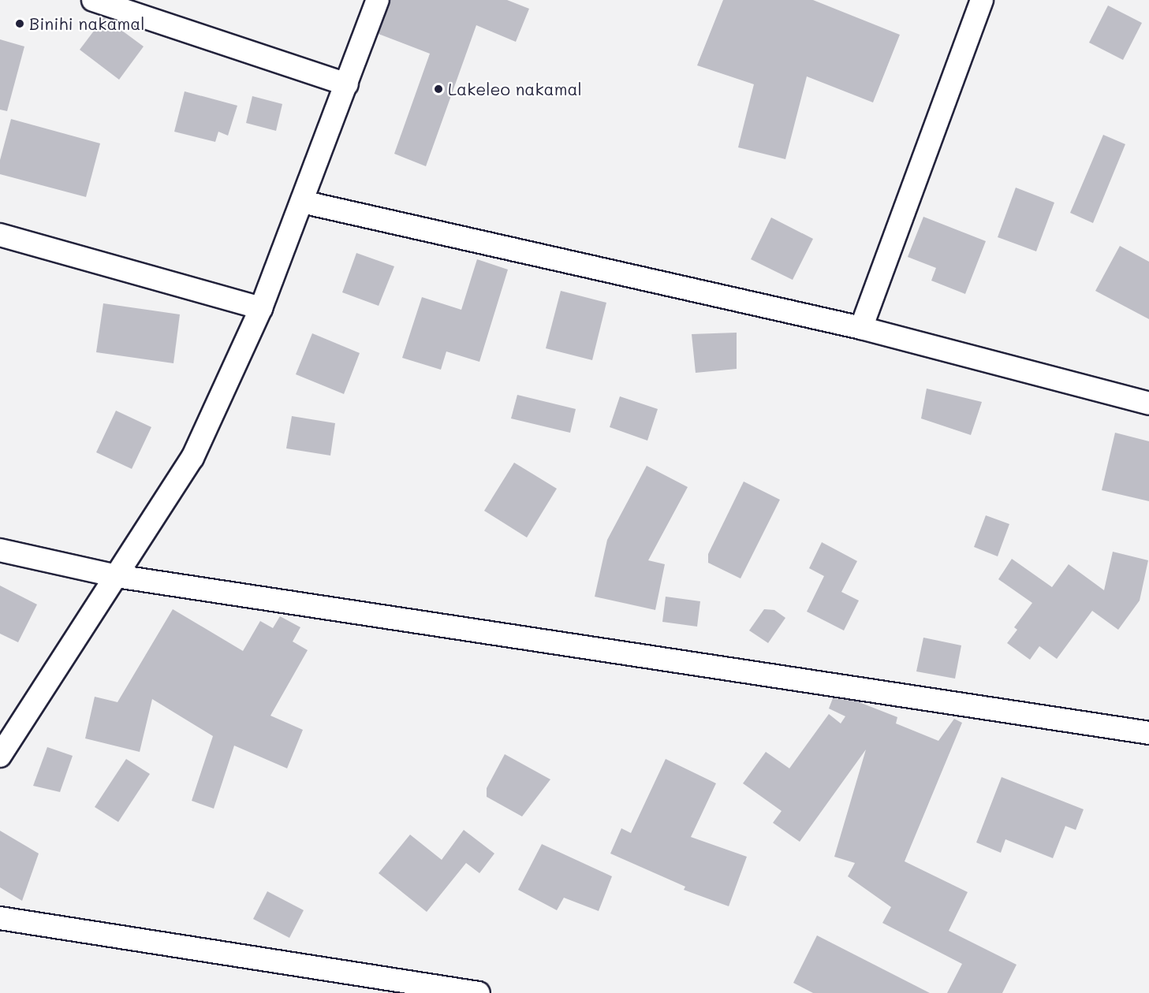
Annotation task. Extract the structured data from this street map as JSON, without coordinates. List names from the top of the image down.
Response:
{
  "places": ["Binihi nakamal", "Lakeleo nakamal"]
}
